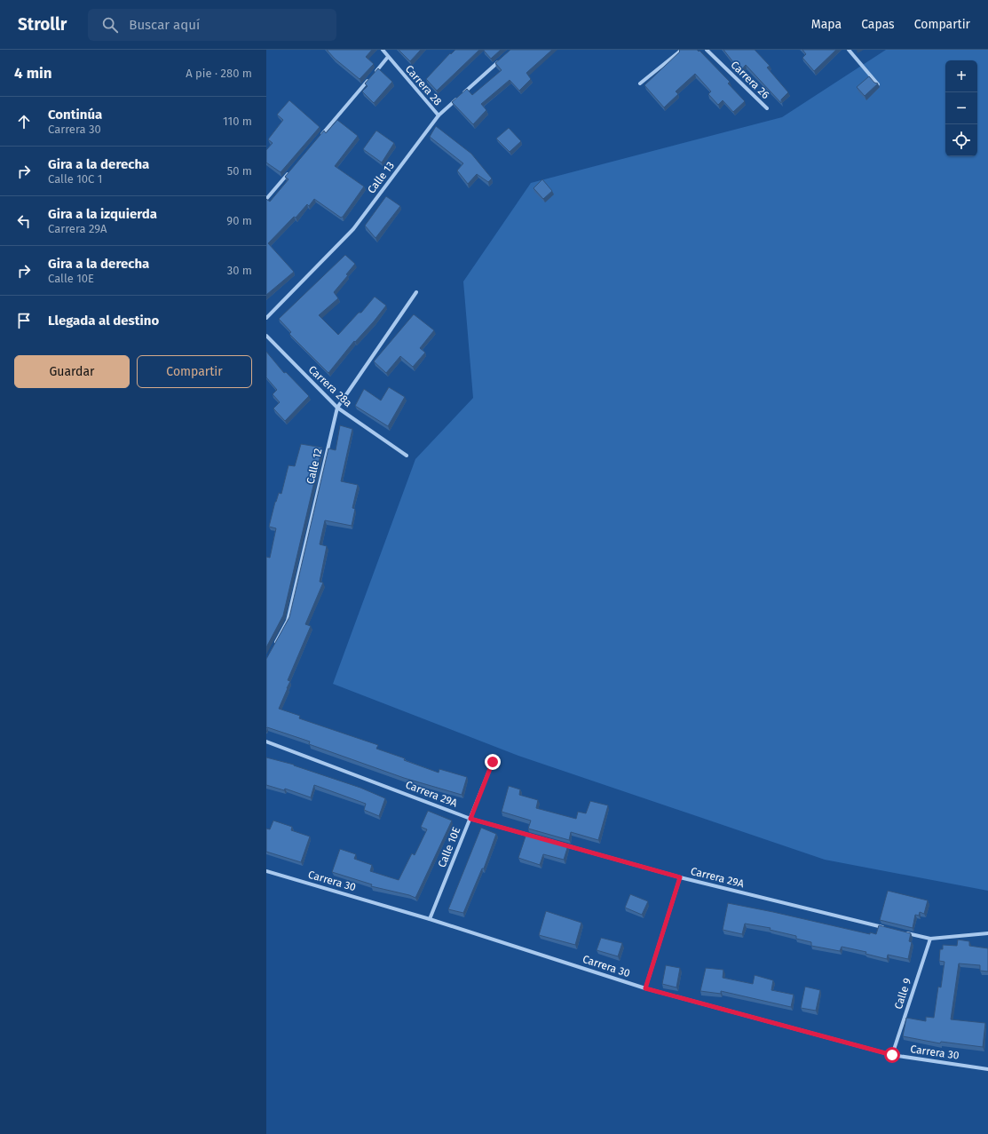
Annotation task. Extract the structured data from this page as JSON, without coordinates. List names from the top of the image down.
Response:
{
  "streets": {
    "street": [
      "Carrera 26",
      "Carrera 28",
      "Calle 13",
      "Carrera 28a",
      "Calle 12",
      "Carrera 29A",
      "Calle 10E",
      "Carrera 30",
      "Calle 9"
    ]
  },
  "crossings": [
    ["Carrera 28", "Calle 13"],
    ["Carrera 28a", "Calle 12"],
    ["Carrera 29A", "Calle 10E"],
    ["Calle 10E", "Carrera 30"],
    ["Carrera 30", "Calle 9"]
  ],
  "page": {
    "header": "Strollr",
    "search": "Buscar aquí",
    "nav": ["Mapa", "Capas", "Compartir"],
    "heading": ["4 min", "A pie · 280 m"],
    "map_buttons": ["+", "−"],
    "list": [
      ["Continúa", "Carrera 30", "110 m"],
      ["Gira a la derecha", "Calle 10C 1", "50 m"],
      ["Gira a la izquierda", "Carrera 29A", "90 m"],
      ["Gira a la derecha", "Calle 10E", "30 m"],
      "Llegada al destino"
    ],
    "buttons": ["Guardar", "Compartir"]
  }
}
